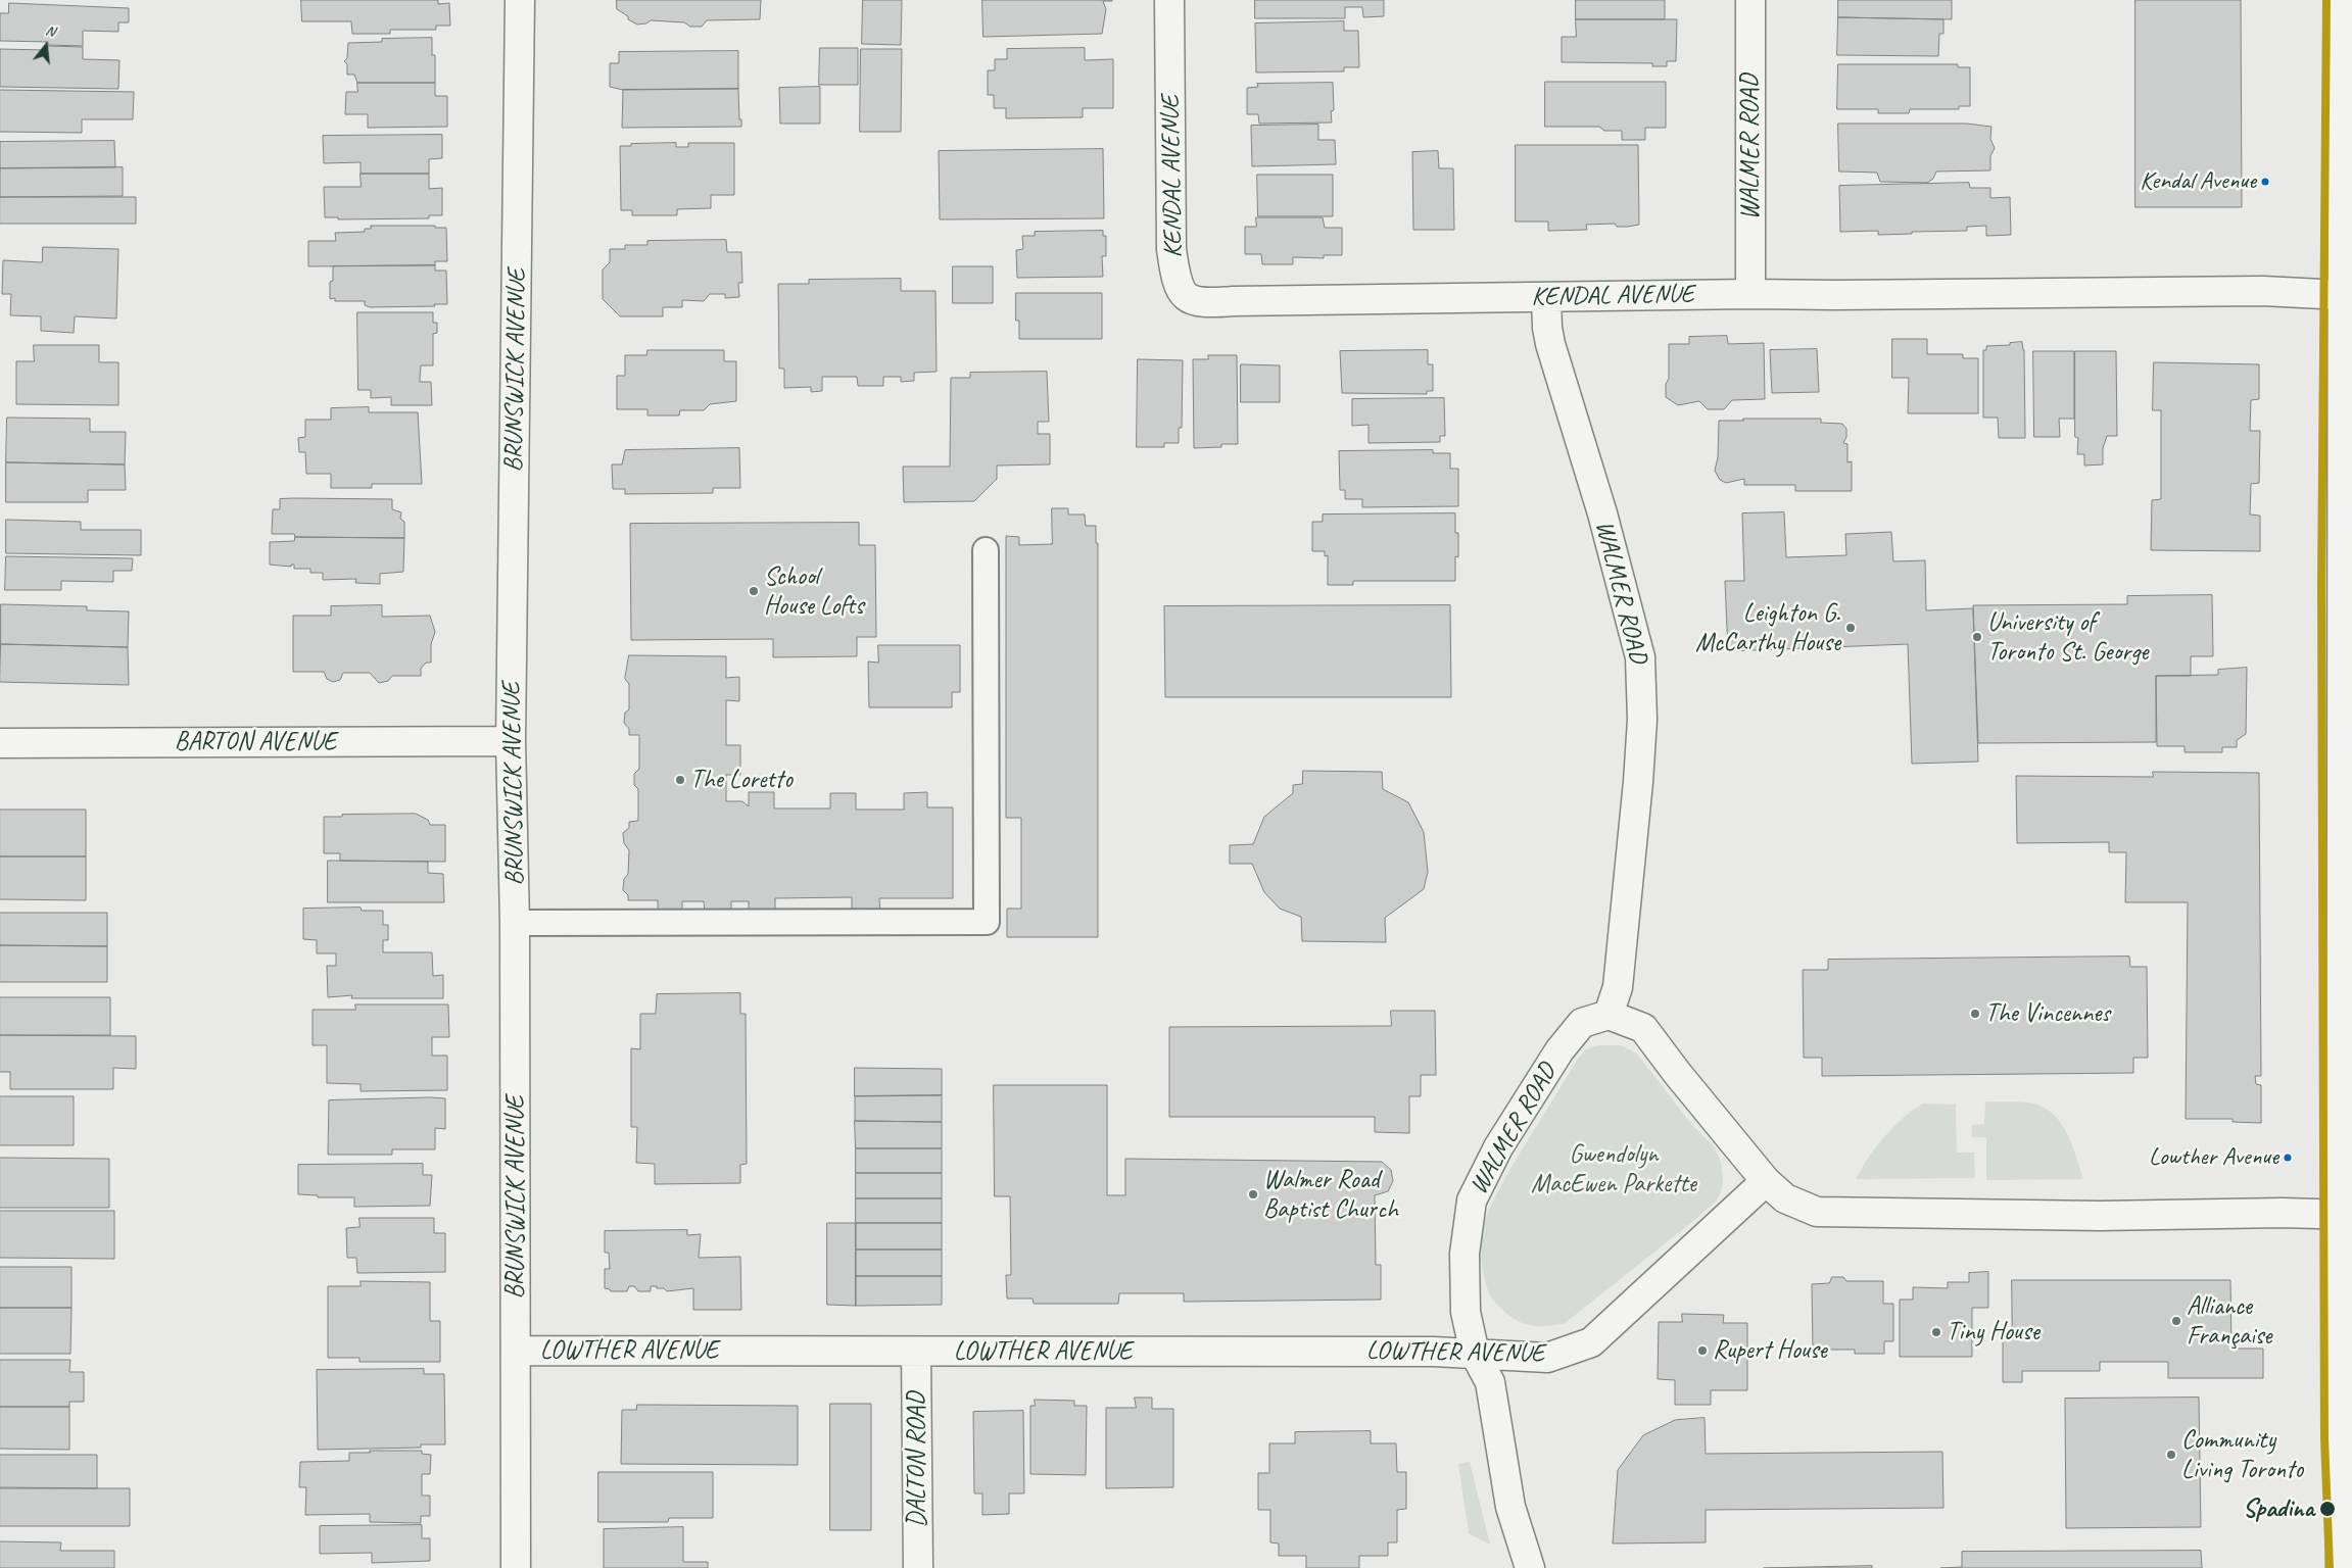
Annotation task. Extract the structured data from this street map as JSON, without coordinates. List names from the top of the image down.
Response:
{
  "streets": {
    "street": [
      "WALMER ROAD",
      "KENDAL AVENUE",
      "BRUNSWICK AVENUE",
      "BARTON AVENUE",
      "LOWTHER AVENUE",
      "DALTON ROAD"
    ]
  },
  "crossings": [
    ["WALMER ROAD", "KENDAL AVENUE"],
    ["WALMER ROAD", "LOWTHER AVENUE"],
    ["BRUNSWICK AVENUE", "BARTON AVENUE"],
    ["BRUNSWICK AVENUE", "LOWTHER AVENUE"],
    ["LOWTHER AVENUE", "DALTON ROAD"]
  ],
  "parks": ["Gwendolyn MacEwen Parkette"],
  "places": [
    "Kendal Avenue",
    "School House Lofts",
    "Leighton G. McCarthy House",
    "University of Toronto St. George",
    "The Loretto",
    "The Vincennes",
    "Lowther Avenue",
    "Walmer Road Baptist Church",
    "Alliance Française",
    "Tiny House",
    "Rupert House",
    "Community Living Toronto",
    "Spadina"
  ],
  "north": "top"
}
